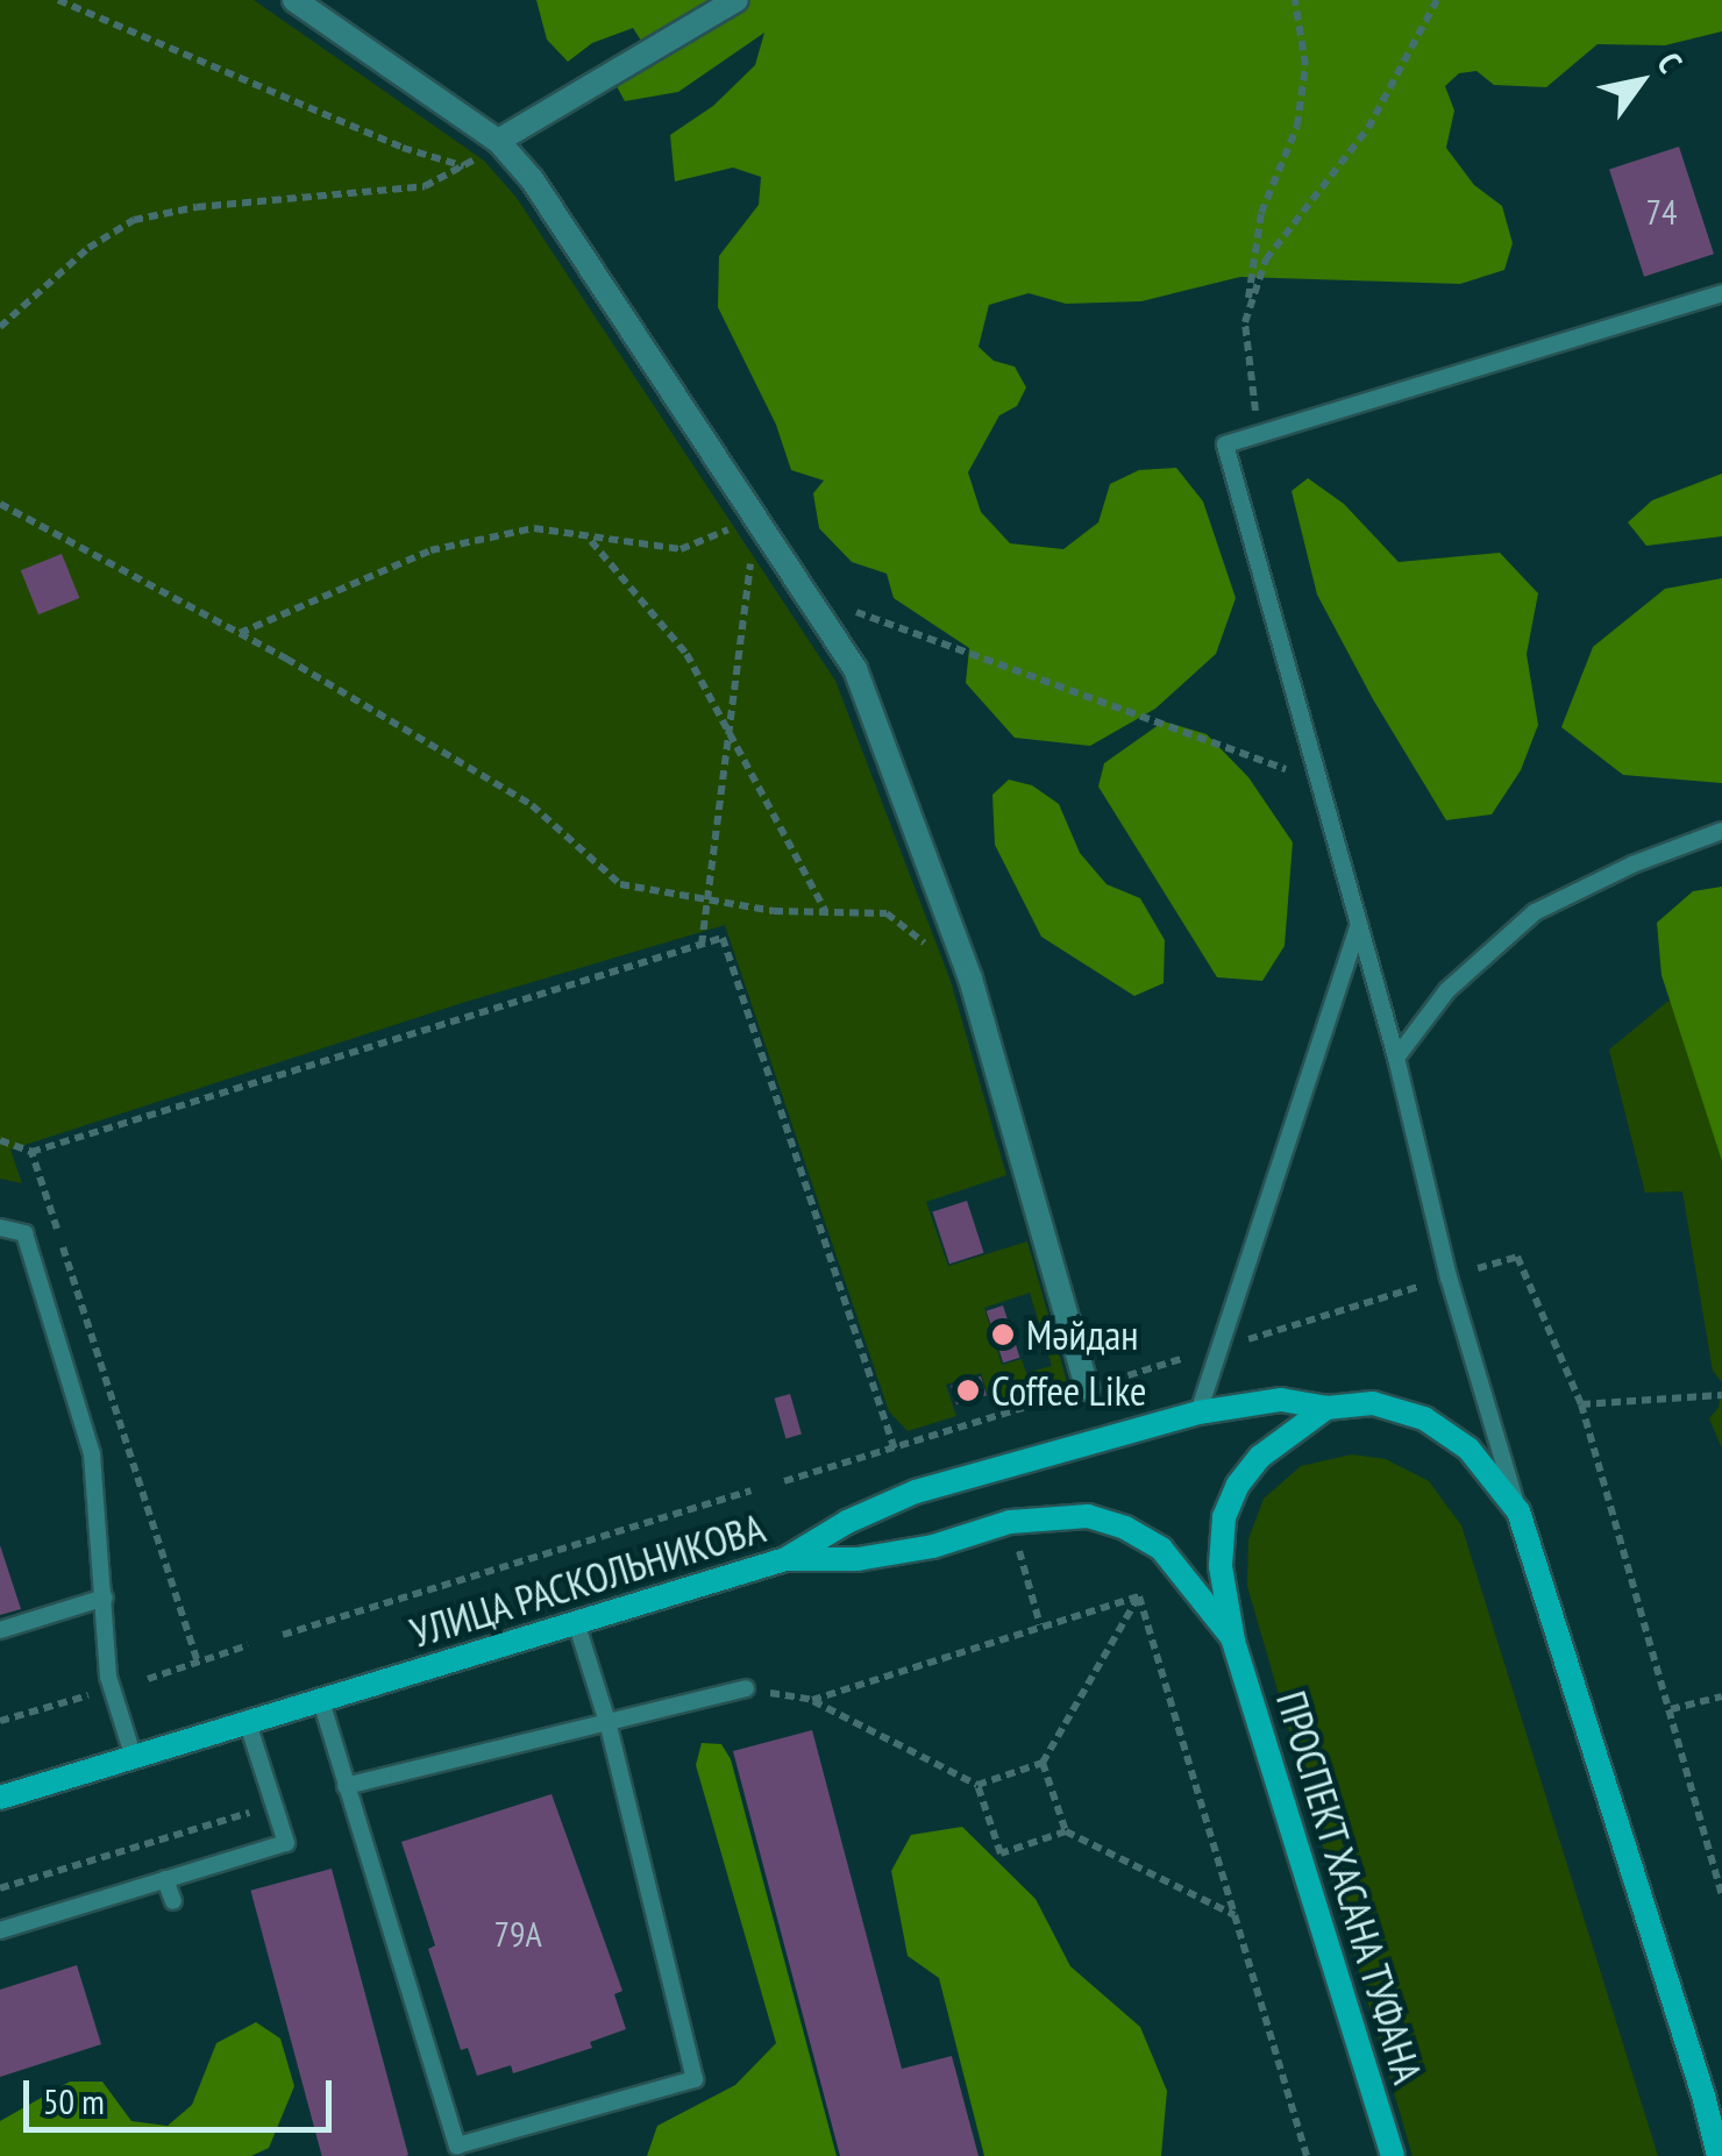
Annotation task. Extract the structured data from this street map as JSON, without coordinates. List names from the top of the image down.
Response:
{
  "streets": {
    "street": ["УЛИЦА РАСКОЛЬНИКОВА", "ПРОСПЕКТ ХАСАНА ТУФАНА"]
  },
  "places": ["Мәйдан", "Coffee Like"],
  "house_numbers": ["74", "79А"],
  "scale_bar": "50 m",
  "north": "top right"
}
